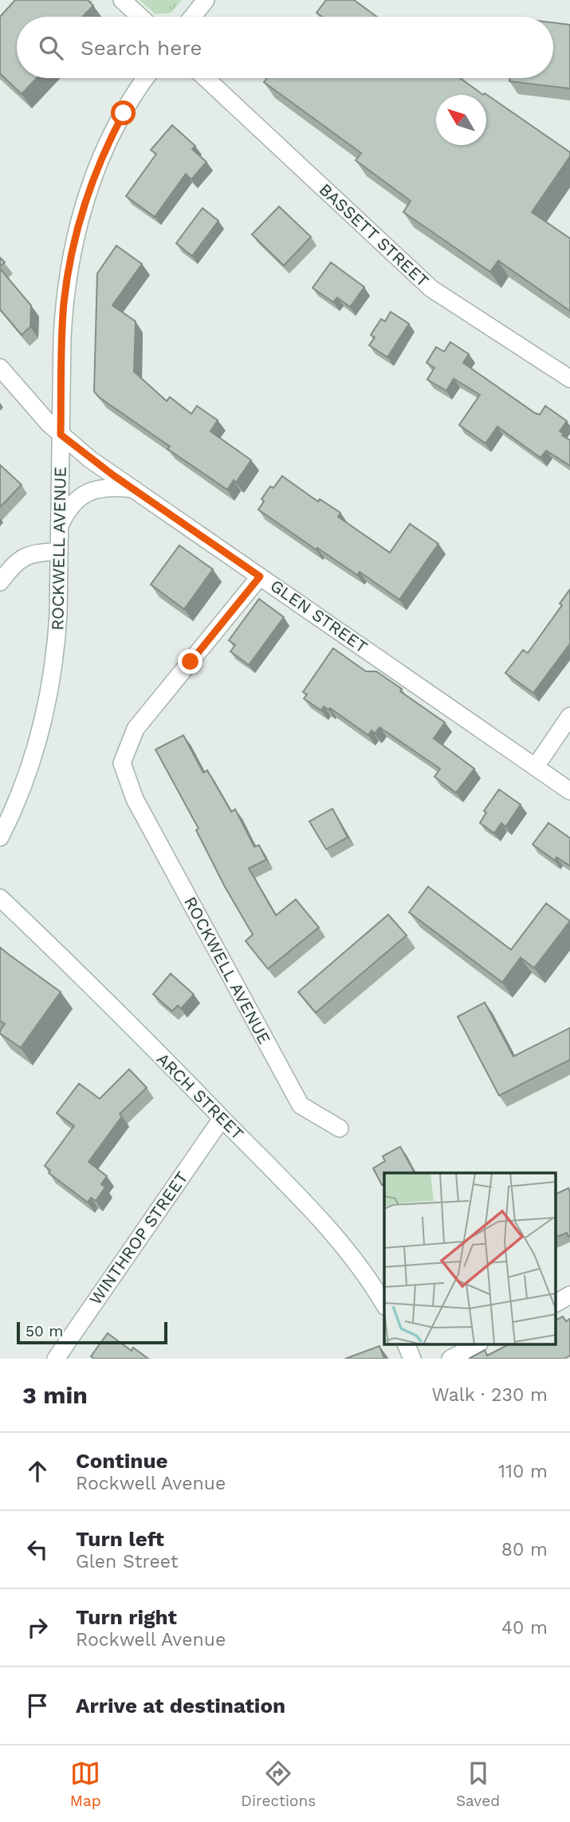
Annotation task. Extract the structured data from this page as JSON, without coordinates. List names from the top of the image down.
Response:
{
  "streets": {
    "street": [
      "BASSETT STREET",
      "ROCKWELL AVENUE",
      "GLEN STREET",
      "ARCH STREET",
      "WINTHROP STREET"
    ]
  },
  "crossings": [
    ["ROCKWELL AVENUE", "GLEN STREET"],
    ["ARCH STREET", "WINTHROP STREET"]
  ],
  "scale_bar": "50 m",
  "north": "top left",
  "page": {
    "search": "Search here",
    "scale": "50 m",
    "heading": ["3 min", "Walk · 230 m"],
    "list": [
      ["Continue", "Rockwell Avenue", "110 m"],
      ["Turn left", "Glen Street", "80 m"],
      ["Turn right", "Rockwell Avenue", "40 m"],
      "Arrive at destination"
    ],
    "nav": ["Map", "Directions", "Saved"]
  }
}
